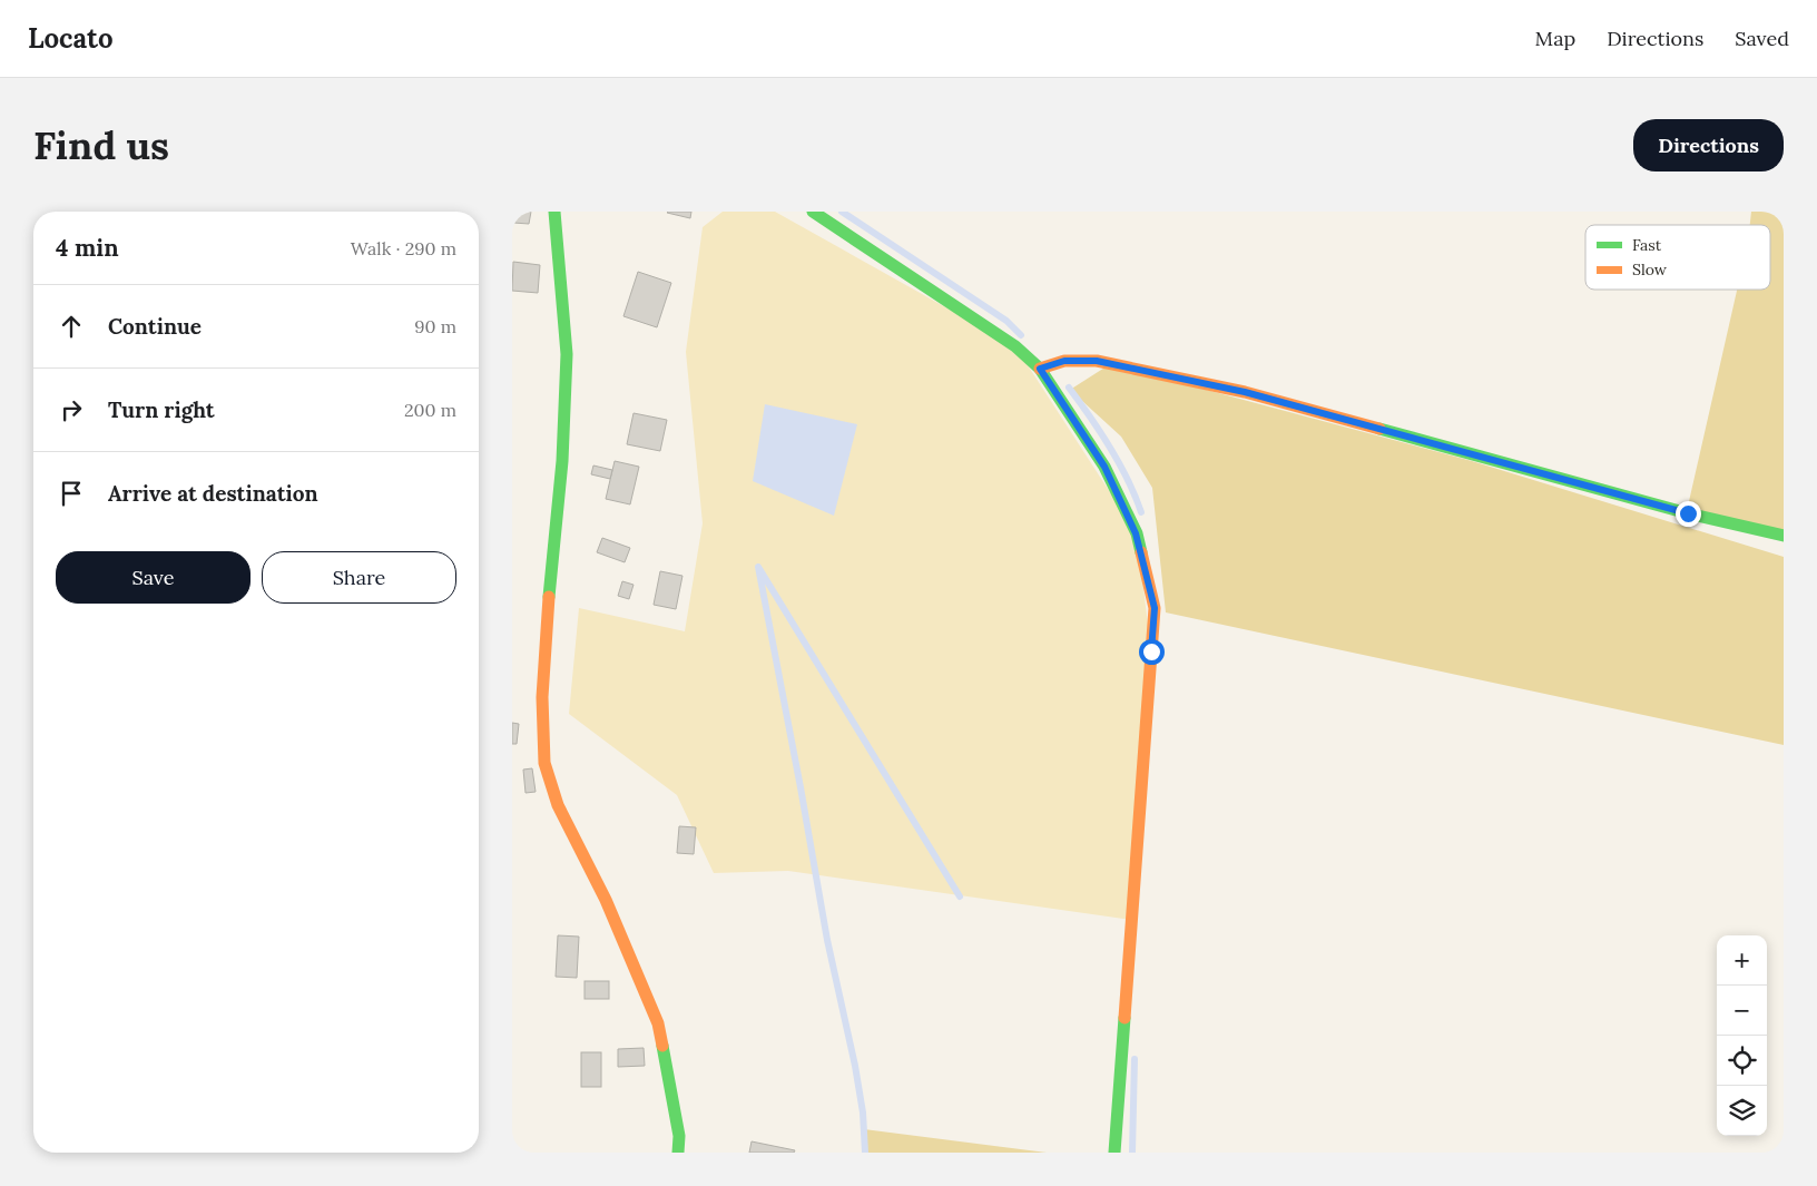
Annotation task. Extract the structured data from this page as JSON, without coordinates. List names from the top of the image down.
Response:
{
  "legend": ["Fast", "Slow"],
  "page": {
    "header": "Locato",
    "nav": ["Map", "Directions", "Saved"],
    "buttons": [
      "Directions",
      ["Save", "Share"]
    ],
    "title": "Find us",
    "heading": ["4 min", "Walk · 290 m"],
    "list": [
      ["Continue", "90 m"],
      ["Turn right", "200 m"],
      "Arrive at destination"
    ],
    "map_buttons": ["+", "−"]
  }
}
